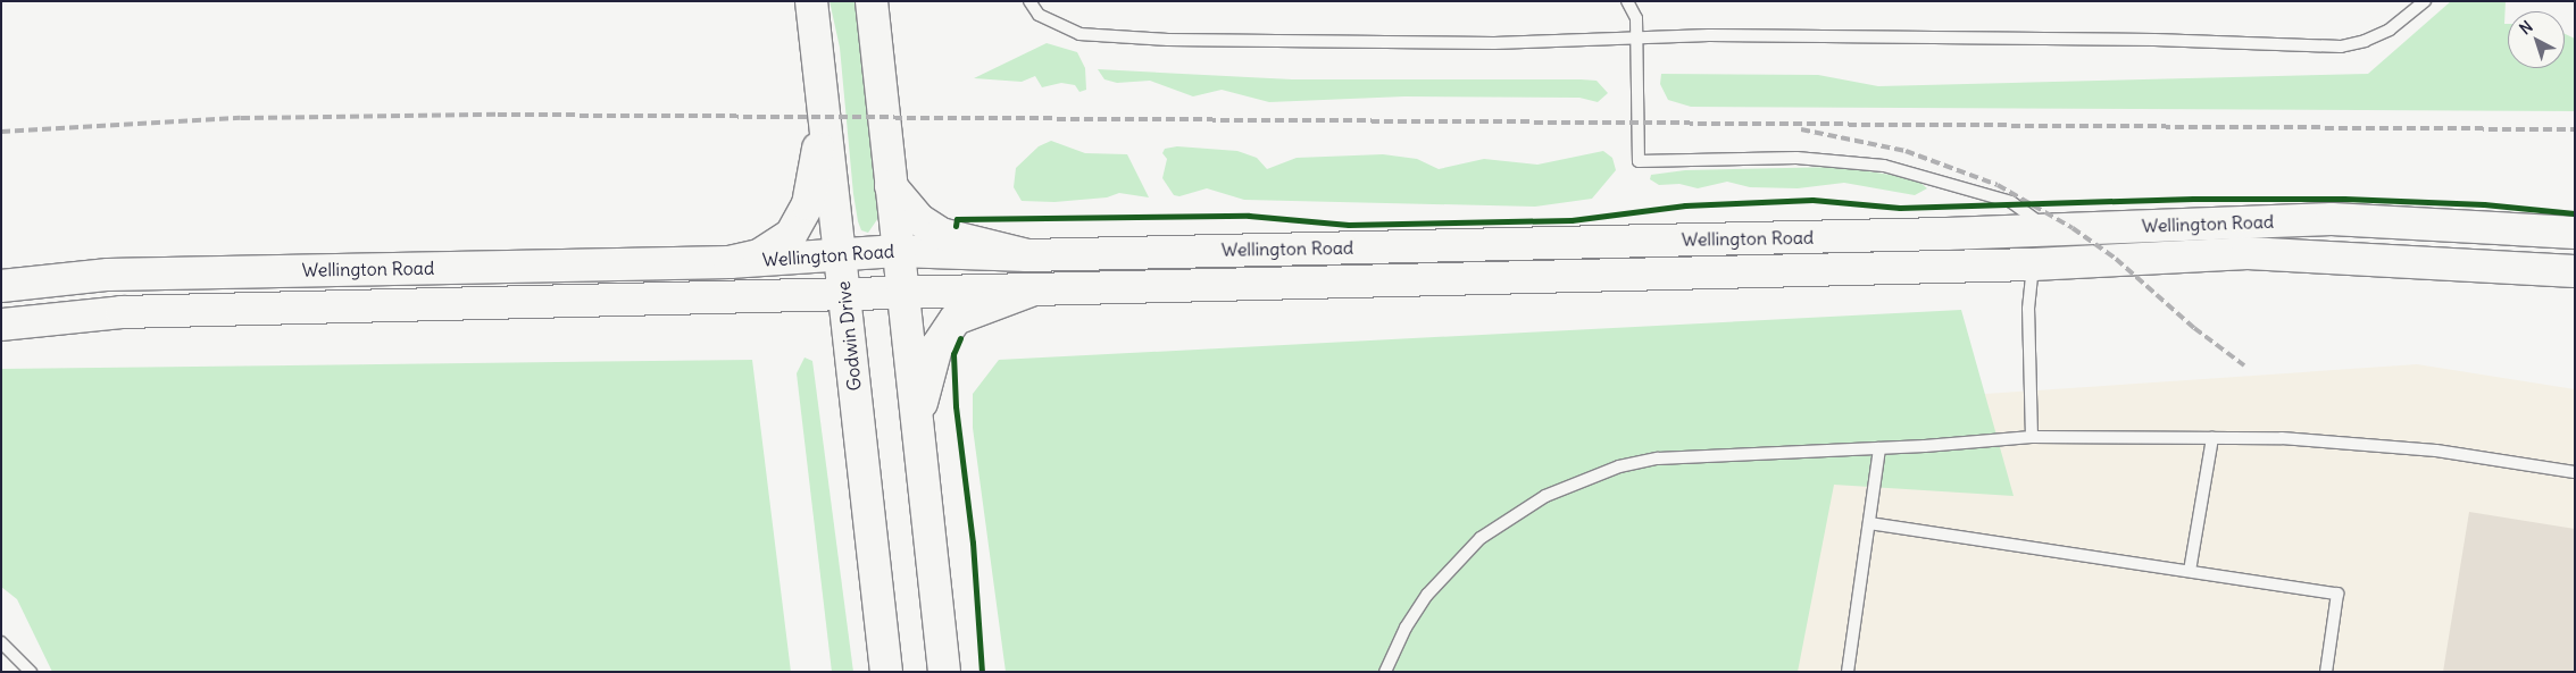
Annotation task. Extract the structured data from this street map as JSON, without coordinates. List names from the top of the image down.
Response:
{
  "streets": {
    "main road": ["Wellington Road", "Godwin Drive"]
  },
  "crossings": [
    ["Wellington Road", "Godwin Drive"]
  ],
  "north": "top left"
}
